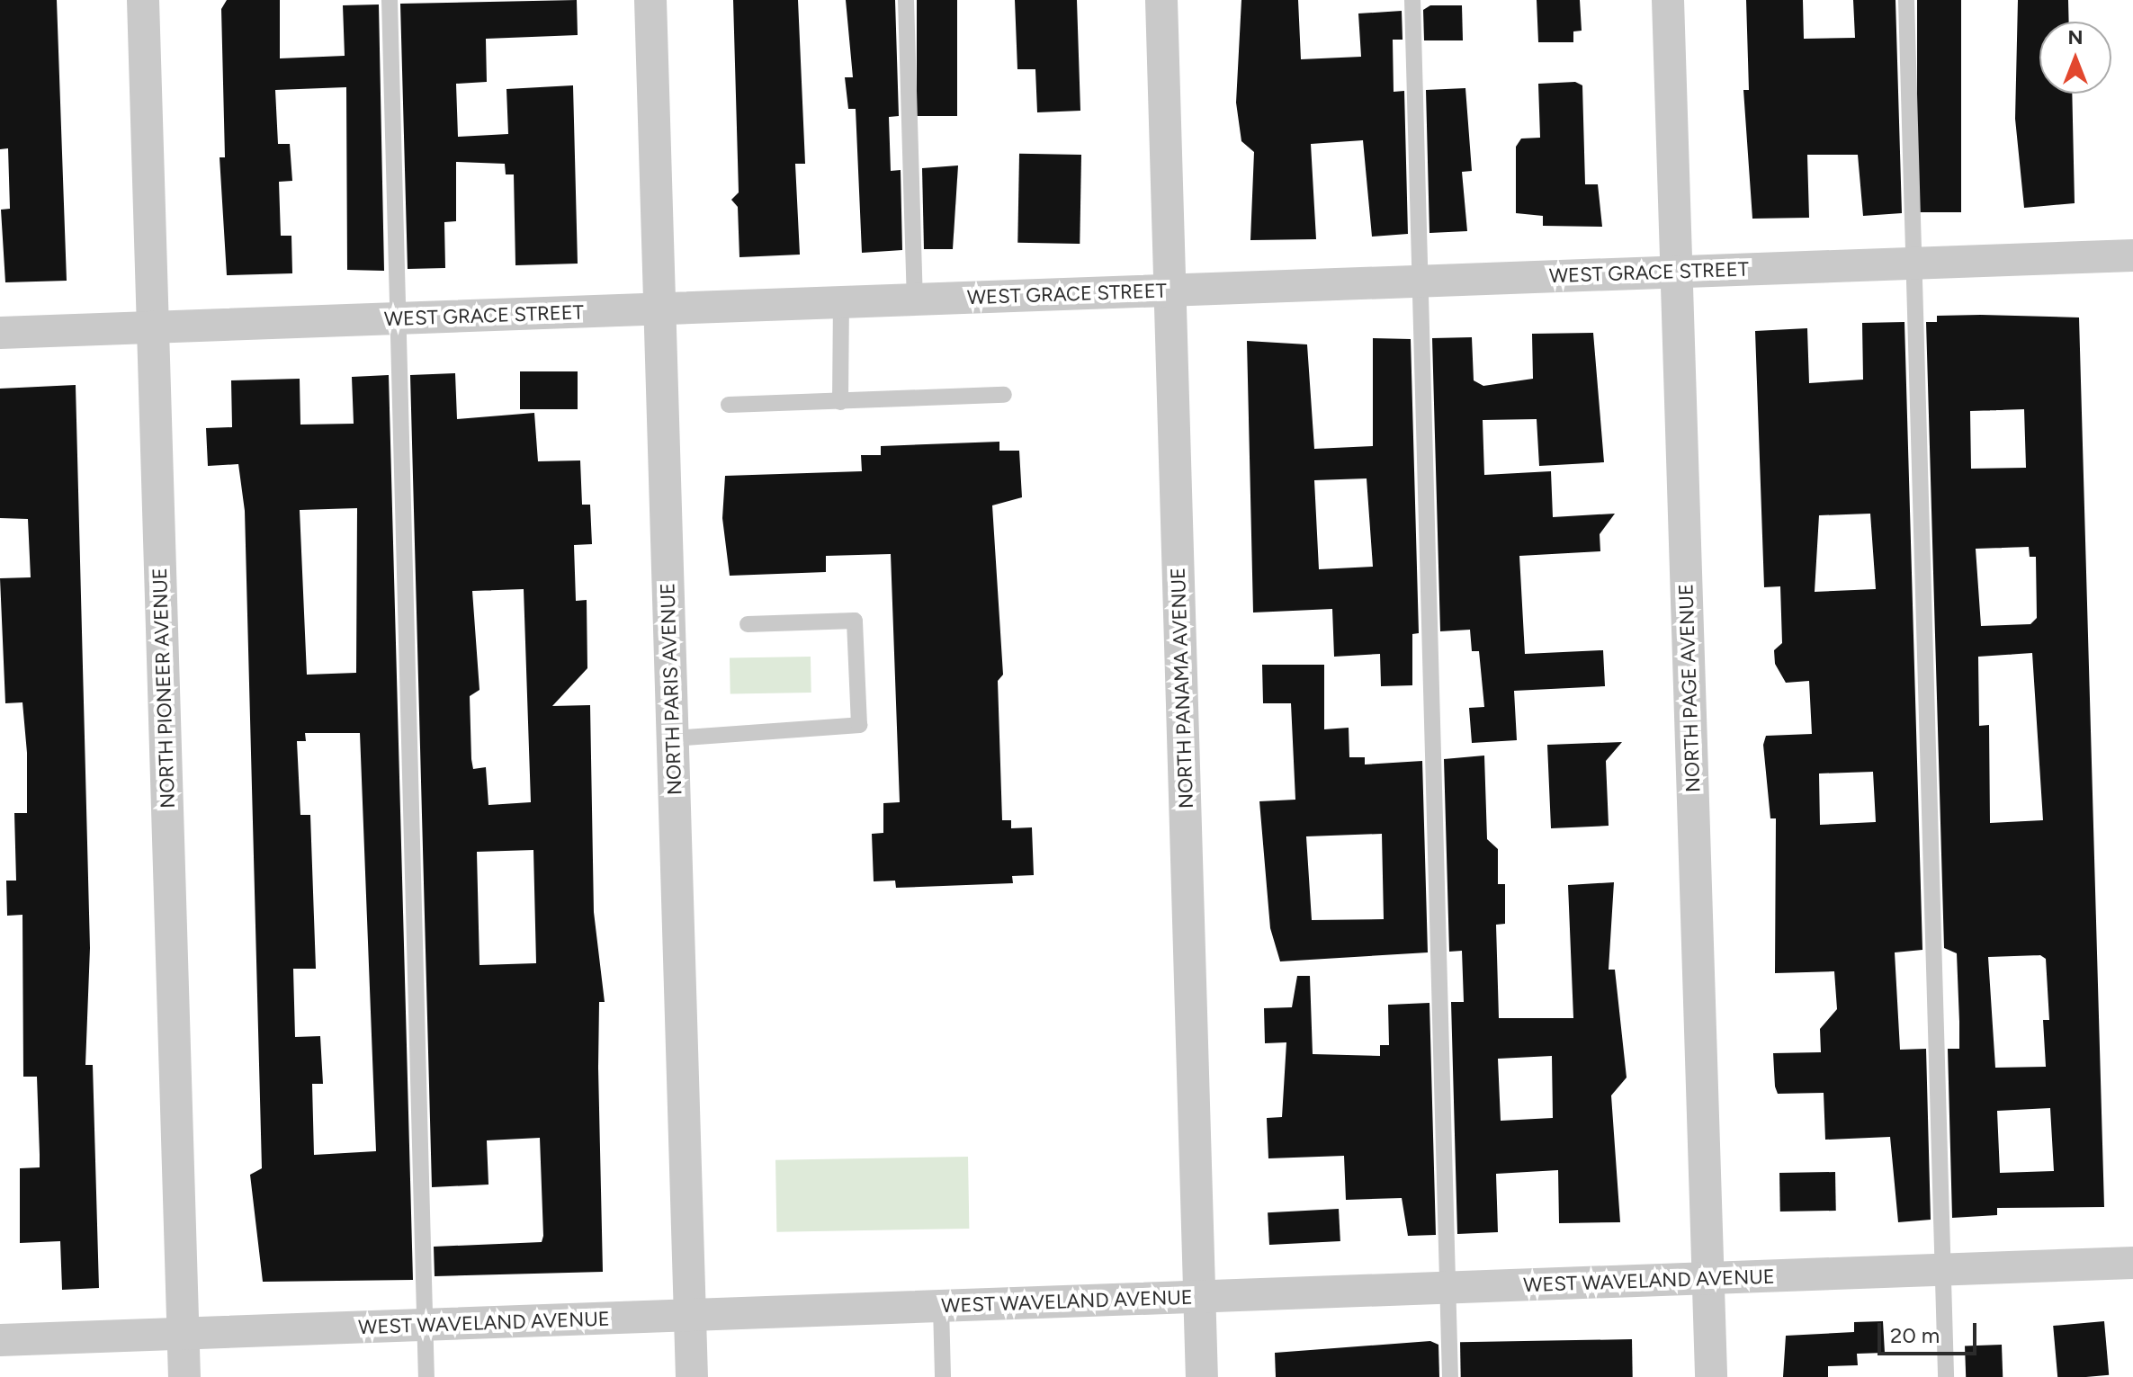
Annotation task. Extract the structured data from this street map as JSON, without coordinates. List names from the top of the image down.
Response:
{
  "streets": {
    "street": [
      "WEST GRACE STREET",
      "NORTH PIONEER AVENUE",
      "NORTH PANAMA AVENUE",
      "NORTH PAGE AVENUE",
      "NORTH PARIS AVENUE",
      "WEST WAVELAND AVENUE"
    ]
  },
  "crossings": [
    ["WEST GRACE STREET", "NORTH PIONEER AVENUE"],
    ["WEST GRACE STREET", "NORTH PANAMA AVENUE"],
    ["WEST GRACE STREET", "NORTH PAGE AVENUE"],
    ["WEST GRACE STREET", "NORTH PARIS AVENUE"],
    ["NORTH PIONEER AVENUE", "WEST WAVELAND AVENUE"],
    ["NORTH PANAMA AVENUE", "WEST WAVELAND AVENUE"],
    ["NORTH PAGE AVENUE", "WEST WAVELAND AVENUE"],
    ["NORTH PARIS AVENUE", "WEST WAVELAND AVENUE"]
  ],
  "scale_bar": "20 m",
  "north": "top"
}
